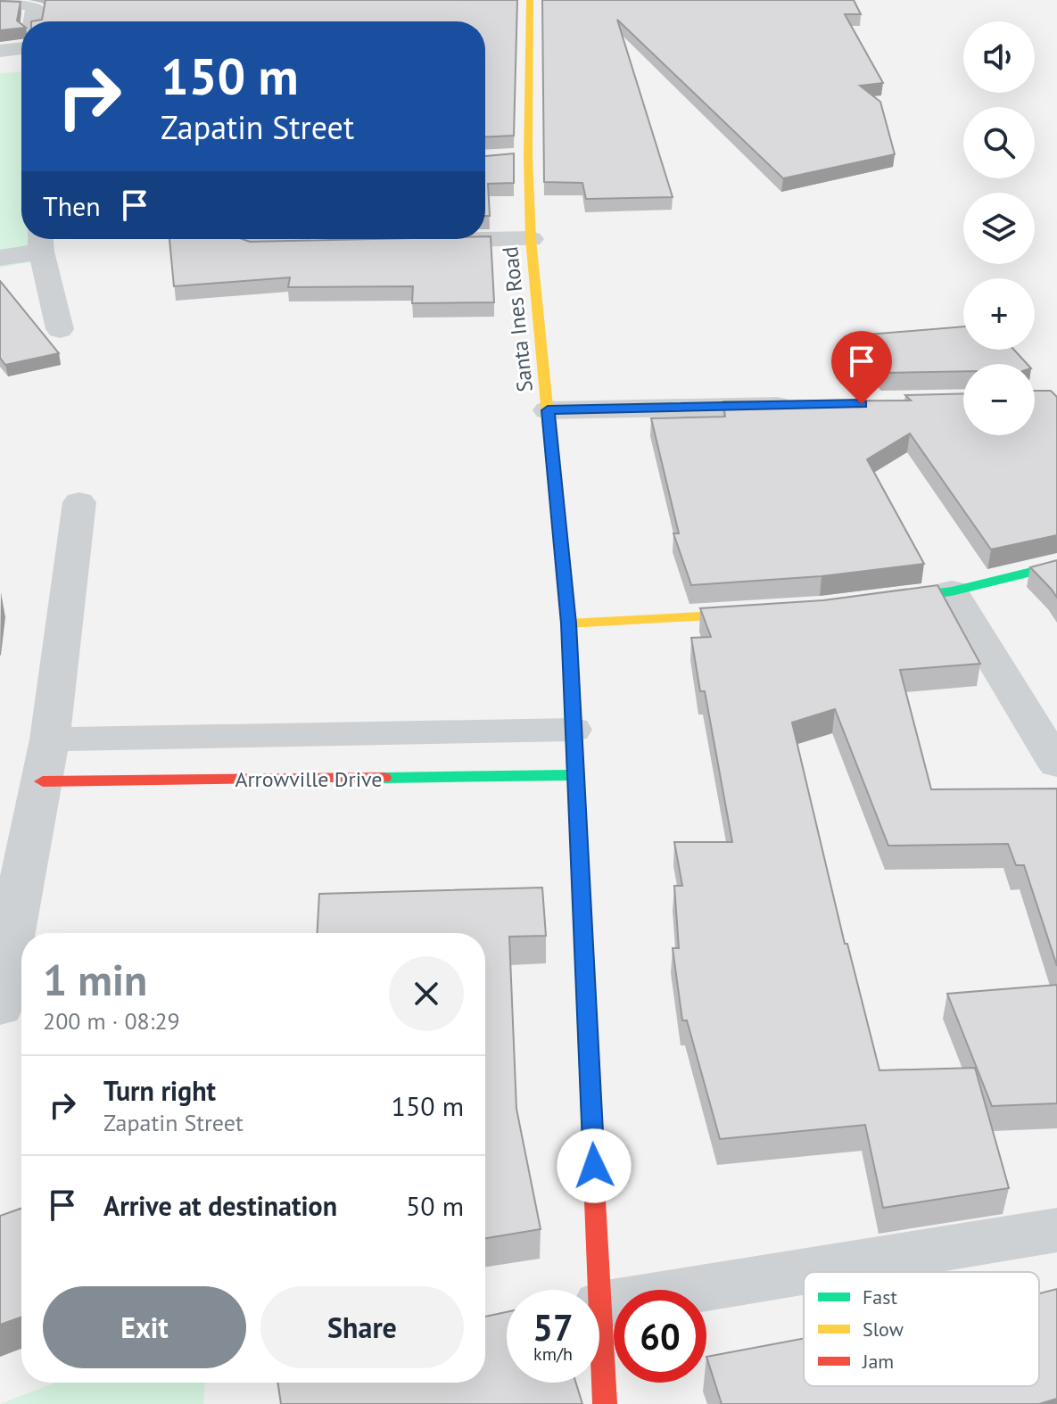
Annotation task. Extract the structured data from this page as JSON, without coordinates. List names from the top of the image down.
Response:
{
  "streets": {
    "main road": ["Santa Ines Road", "Arrowville Drive"]
  },
  "crossings": [
    ["Santa Ines Road", "Arrowville Drive"]
  ],
  "legend": ["Fast", "Slow", "Jam"],
  "page": {
    "map_buttons": ["+", "−"],
    "turn": ["150 m", "Zapatin Street"],
    "then": "Then",
    "heading": ["1 min", "200 m · 08:29"],
    "list": [
      {
        "name": "Turn right",
        "note": "Zapatin Street",
        "value": "150 m"
      },
      {
        "name": "Arrive at destination",
        "value": "50 m"
      }
    ],
    "buttons": ["Exit", "Share"],
    "speed": "57 km/h",
    "limit": "60"
  }
}
